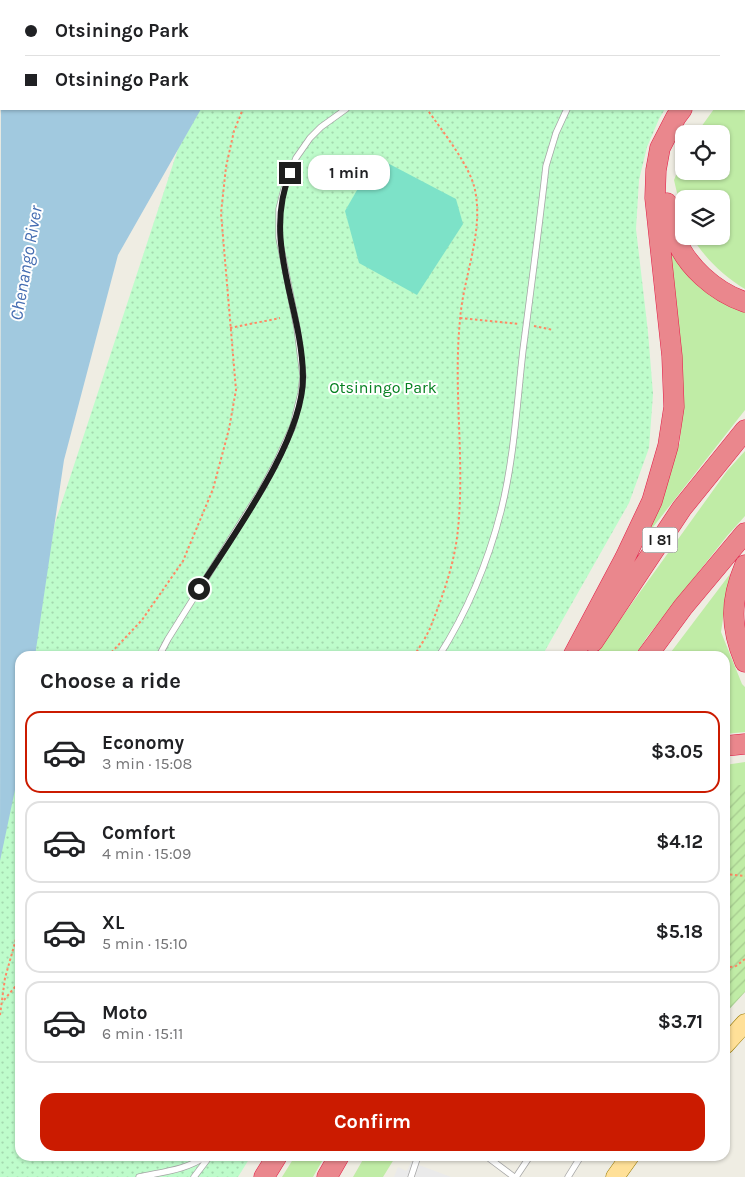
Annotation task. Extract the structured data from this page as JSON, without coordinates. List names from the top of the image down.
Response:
{
  "streets": {
    "highway": ["I 81"]
  },
  "water": ["Chenango River"],
  "parks": ["Otsiningo Park"],
  "page": {
    "banner": ["Otsiningo Park", "Otsiningo Park"],
    "bubble": "1 min",
    "heading": "Choose a ride",
    "list": [
      {
        "name": "Economy",
        "note": "3 min · 15:08",
        "value": "$3.05"
      },
      {
        "name": "Comfort",
        "note": "4 min · 15:09",
        "value": "$4.12"
      },
      {
        "name": "XL",
        "note": "5 min · 15:10",
        "value": "$5.18"
      },
      {
        "name": "Moto",
        "note": "6 min · 15:11",
        "value": "$3.71"
      }
    ],
    "buttons": "Confirm"
  }
}
